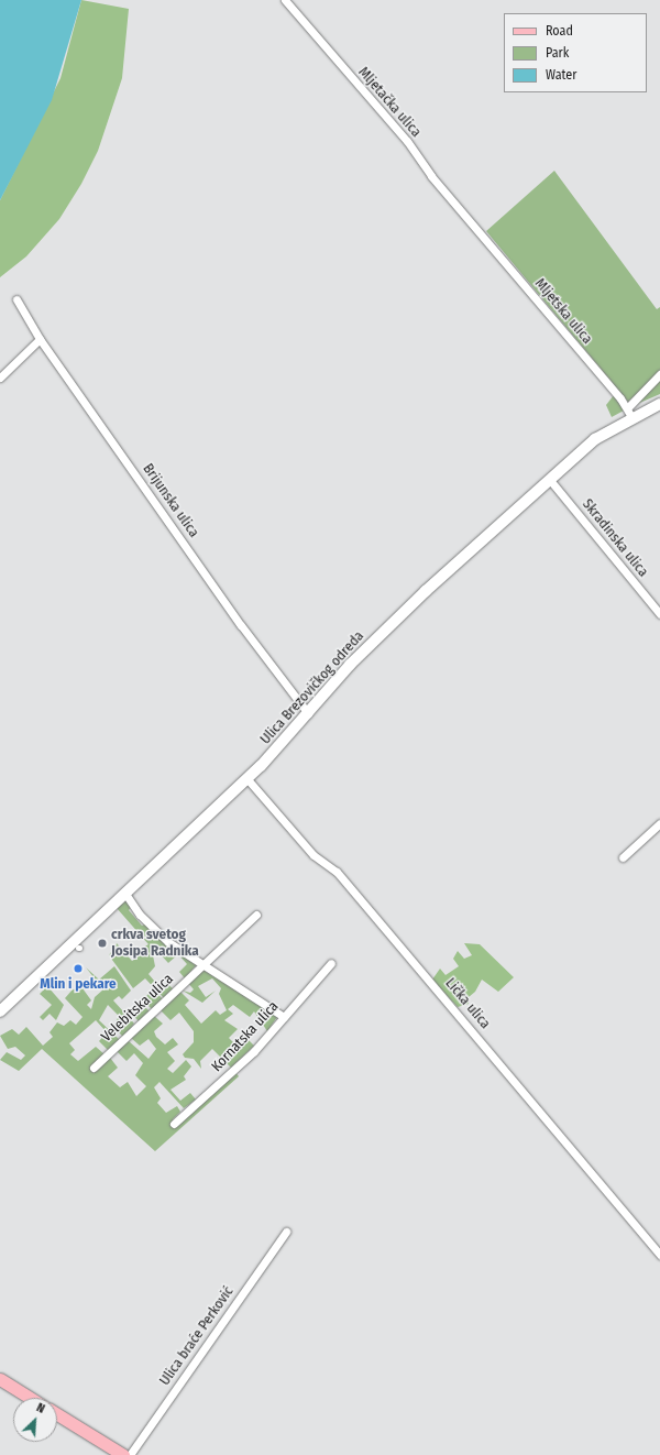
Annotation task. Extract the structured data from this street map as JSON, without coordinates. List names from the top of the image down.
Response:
{
  "streets": {
    "main road": ["Ulica Brezovičkog odreda"],
    "street": [
      "Mljetačka ulica",
      "Mljetska ulica",
      "Brijunska ulica",
      "Skradinska ulica",
      "Lička ulica",
      "Velebitska ulica",
      "Kornatska ulica",
      "Ulica braće Perković"
    ]
  },
  "crossings": [
    ["Mljetačka ulica", "Mljetska ulica"],
    ["Mljetska ulica", "Ulica Brezovičkog odreda"],
    ["Brijunska ulica", "Ulica Brezovičkog odreda"],
    ["Skradinska ulica", "Ulica Brezovičkog odreda"],
    ["Ulica Brezovičkog odreda", "Lička ulica"]
  ],
  "places": ["crkva svetog Josipa Radnika", "Mlin i pekare"],
  "legend": ["Road", "Park", "Water"],
  "north": "top right"
}
